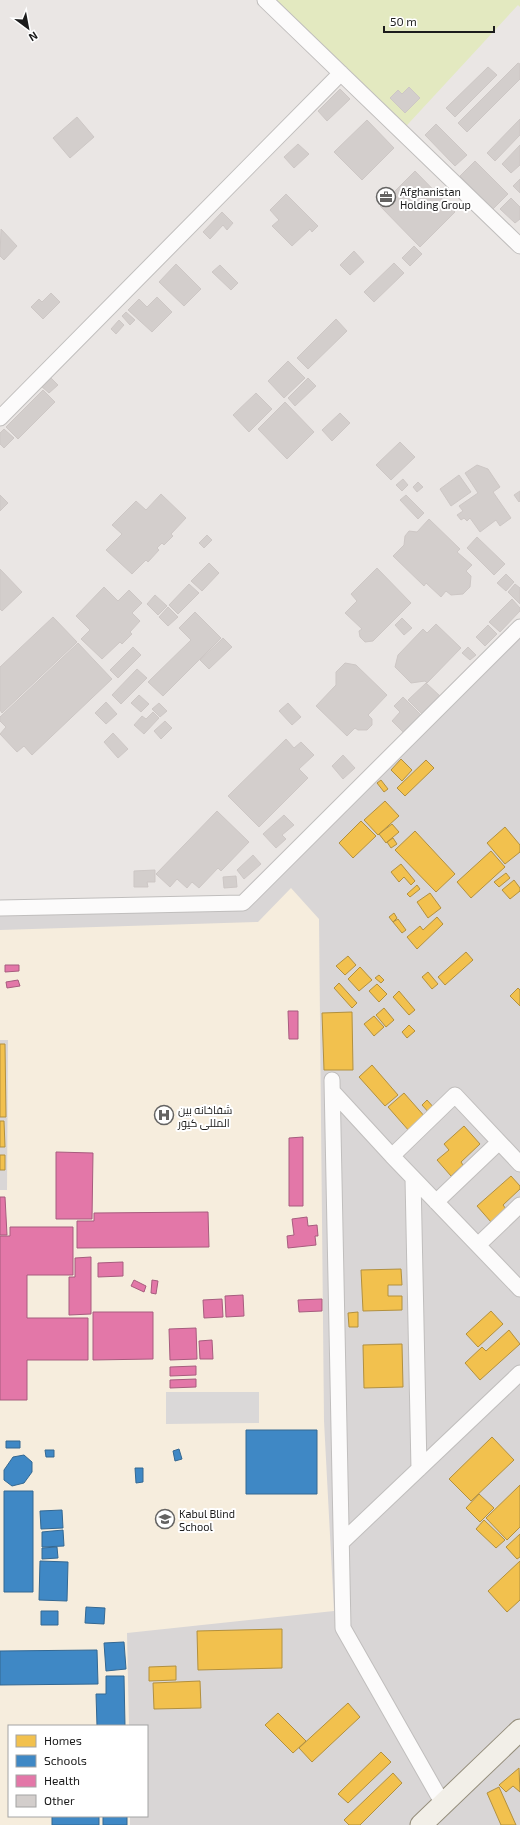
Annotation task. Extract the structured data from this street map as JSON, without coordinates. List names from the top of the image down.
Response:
{
  "places": {
    "office": ["Afghanistan Holding Group"],
    "hospital": ["شفاخانه بین المللی کیور"],
    "school or university": ["Kabul Blind School"]
  },
  "legend": [
    "Homes",
    "Schools",
    "Health",
    "Other"
  ],
  "scale_bar": "50 m",
  "north": "bottom right"
}
